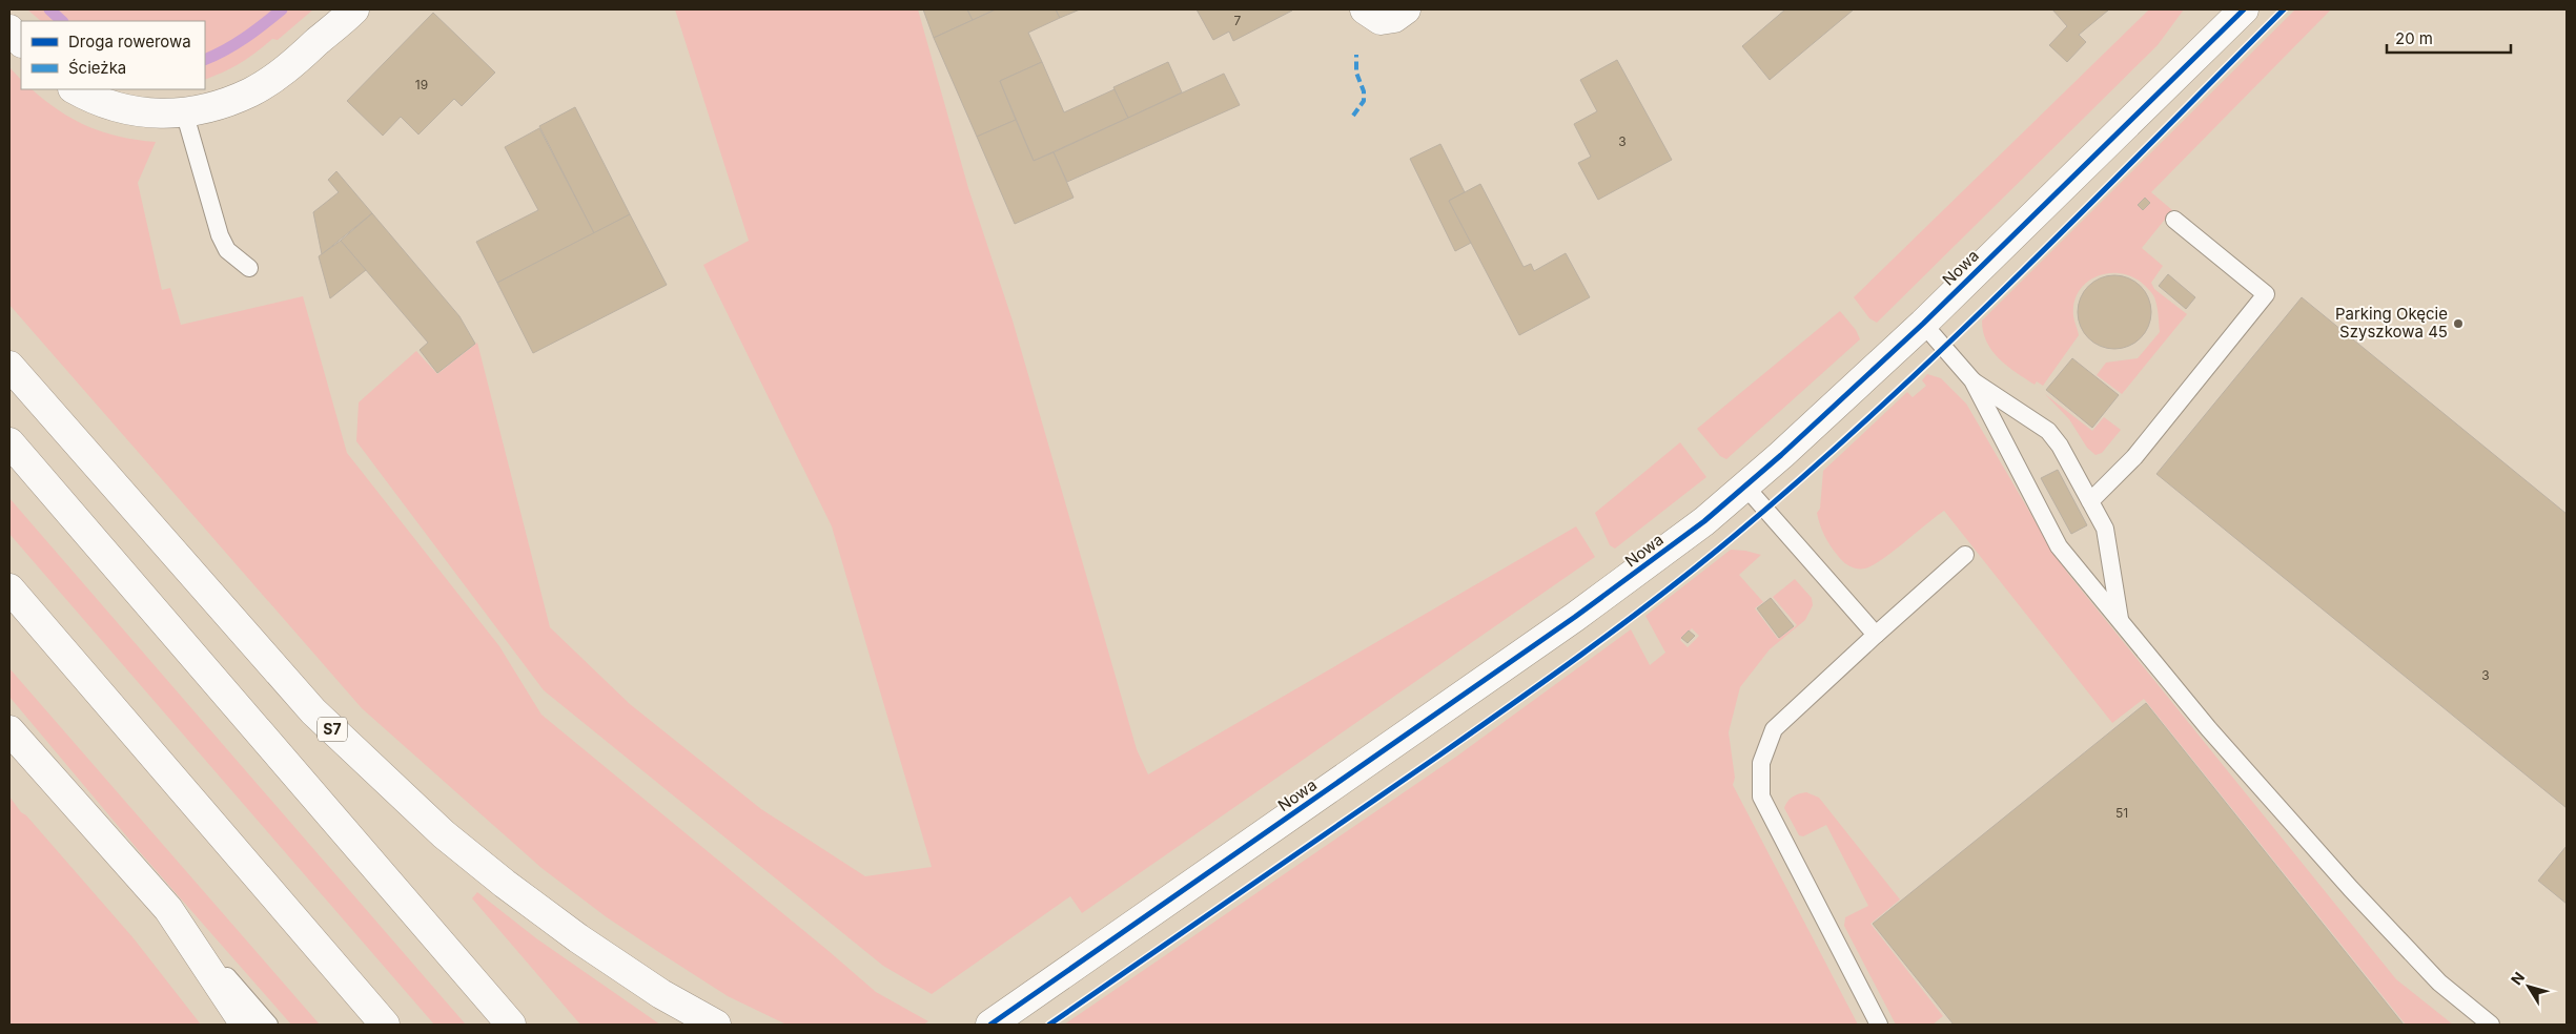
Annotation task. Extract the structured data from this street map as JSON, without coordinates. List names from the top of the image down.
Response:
{
  "streets": {
    "main road": ["Nowa", "S7"]
  },
  "places": ["Parking Okęcie Szyszkowa 45"],
  "house_numbers": [
    "7",
    "19",
    "3",
    "3",
    "51"
  ],
  "legend": ["Droga rowerowa", "Ścieżka"],
  "scale_bar": "20 m",
  "north": "top left"
}
